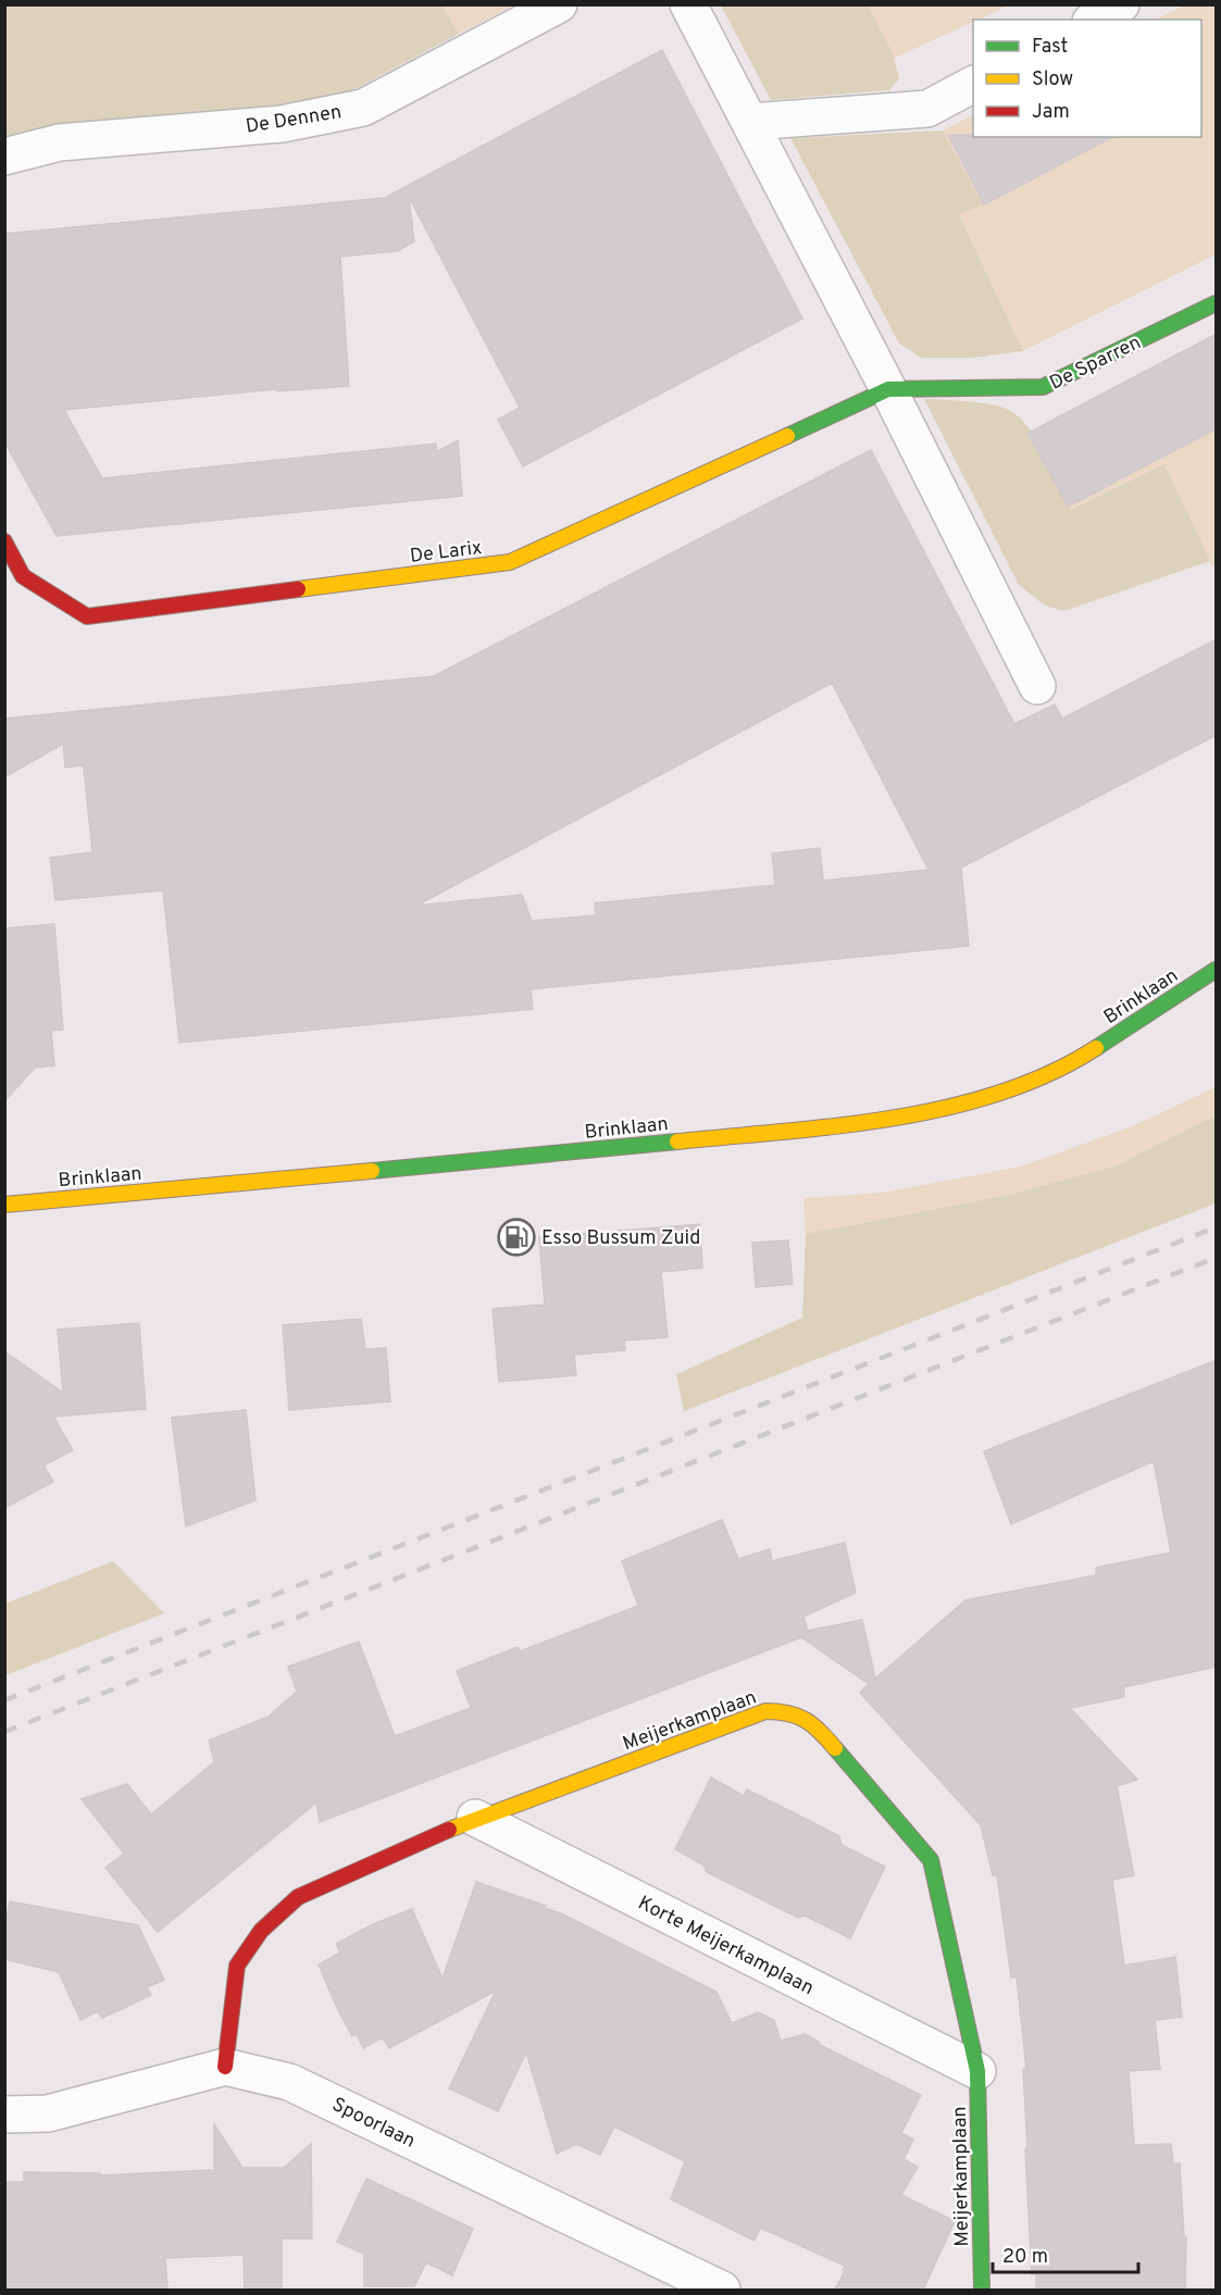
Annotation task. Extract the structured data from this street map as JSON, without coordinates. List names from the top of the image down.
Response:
{
  "streets": {
    "street": [
      "De Dennen",
      "De Sparren",
      "De Larix",
      "Brinklaan",
      "Meijerkamplaan",
      "Korte Meijerkamplaan",
      "Spoorlaan"
    ]
  },
  "crossings": [
    ["De Sparren", "De Larix"],
    ["Meijerkamplaan", "Korte Meijerkamplaan"],
    ["Meijerkamplaan", "Spoorlaan"]
  ],
  "places": {
    "fuel station": ["Esso Bussum Zuid"]
  },
  "legend": ["Fast", "Slow", "Jam"],
  "scale_bar": "20 m"
}
